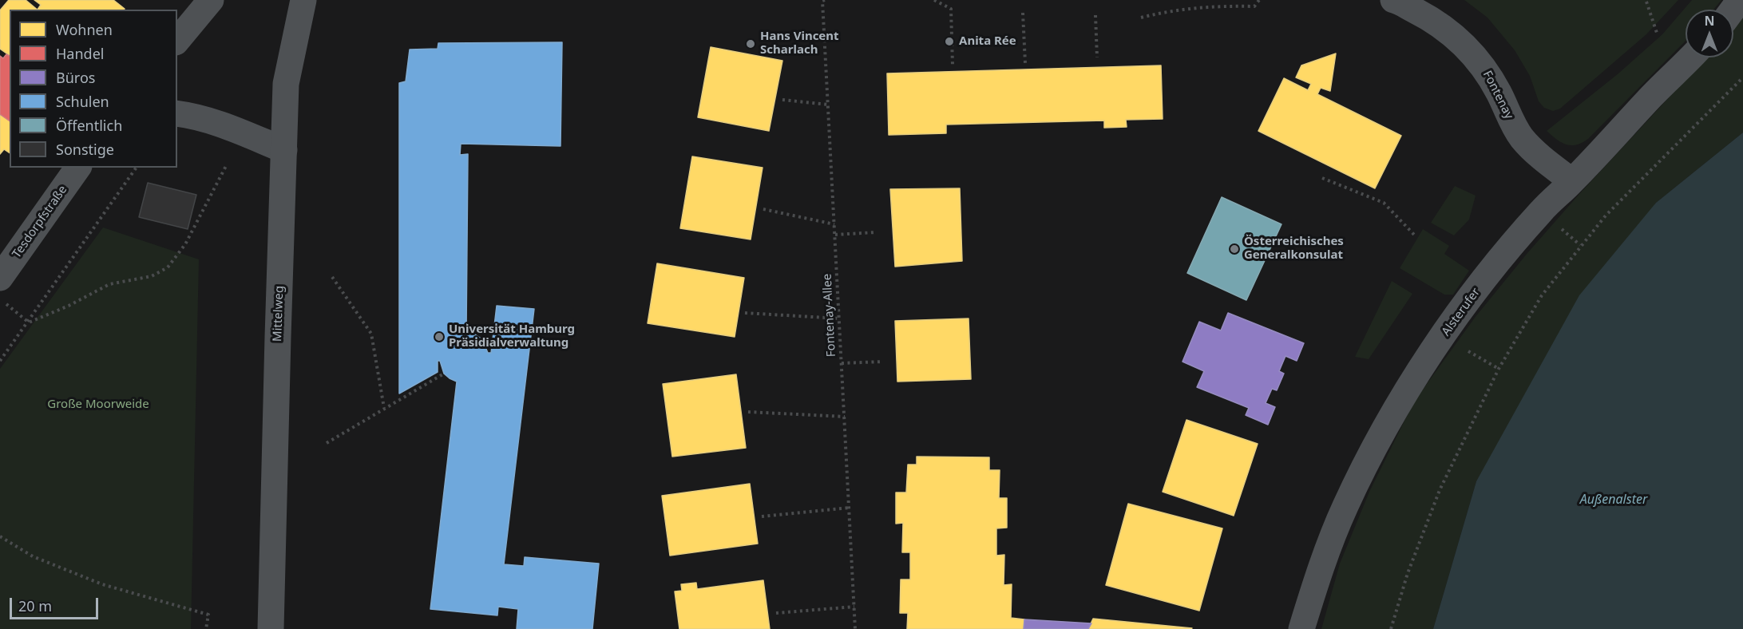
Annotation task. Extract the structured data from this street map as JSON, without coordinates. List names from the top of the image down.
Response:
{
  "streets": {
    "street": [
      "Fontenay",
      "Tesdorpfstraße",
      "Alsterufer",
      "Mittelweg"
    ],
    "path": ["Fontenay-Allee"]
  },
  "crossings": [
    ["Fontenay", "Alsterufer"]
  ],
  "water": ["Außenalster"],
  "parks": ["Große Moorweide"],
  "places": [
    "Anita Rée",
    "Hans Vincent Scharlach",
    "Österreichisches Generalkonsulat",
    "Universität Hamburg Präsidialverwaltung"
  ],
  "legend": [
    "Wohnen",
    "Handel",
    "Büros",
    "Schulen",
    "Öffentlich",
    "Sonstige"
  ],
  "scale_bar": "20 m",
  "north": "top"
}
